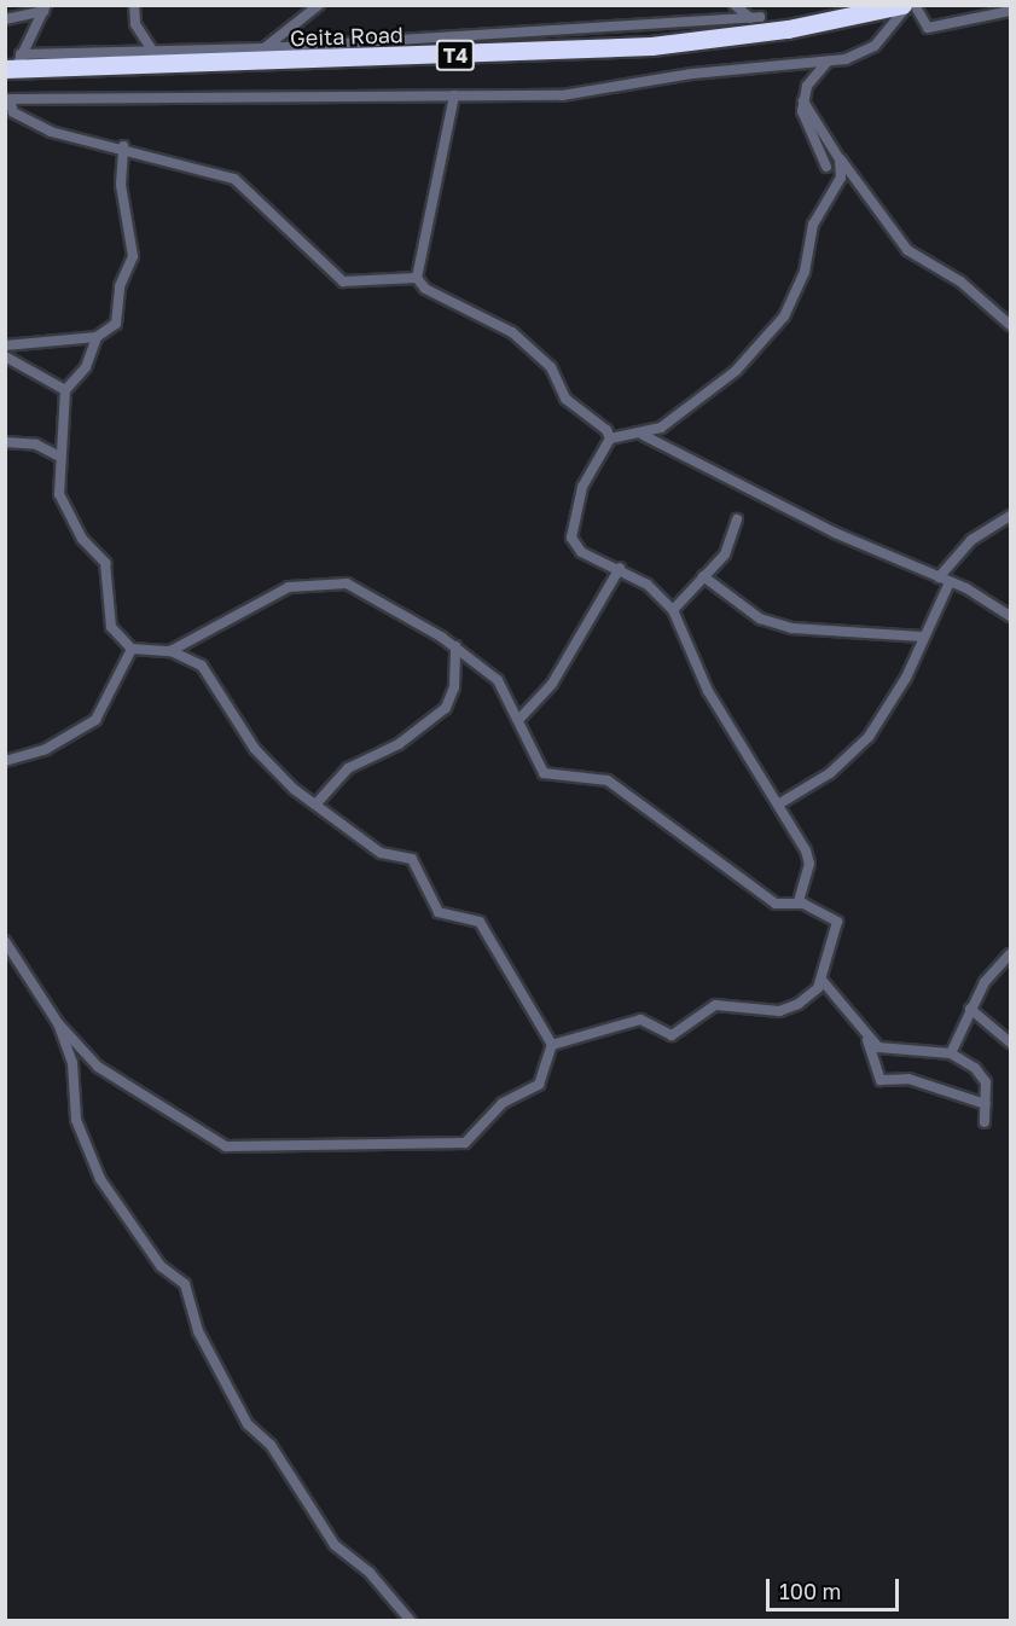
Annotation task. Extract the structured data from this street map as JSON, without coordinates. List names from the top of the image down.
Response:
{
  "streets": {
    "highway": ["Geita Road", "T4"]
  },
  "scale_bar": "100 m"
}
